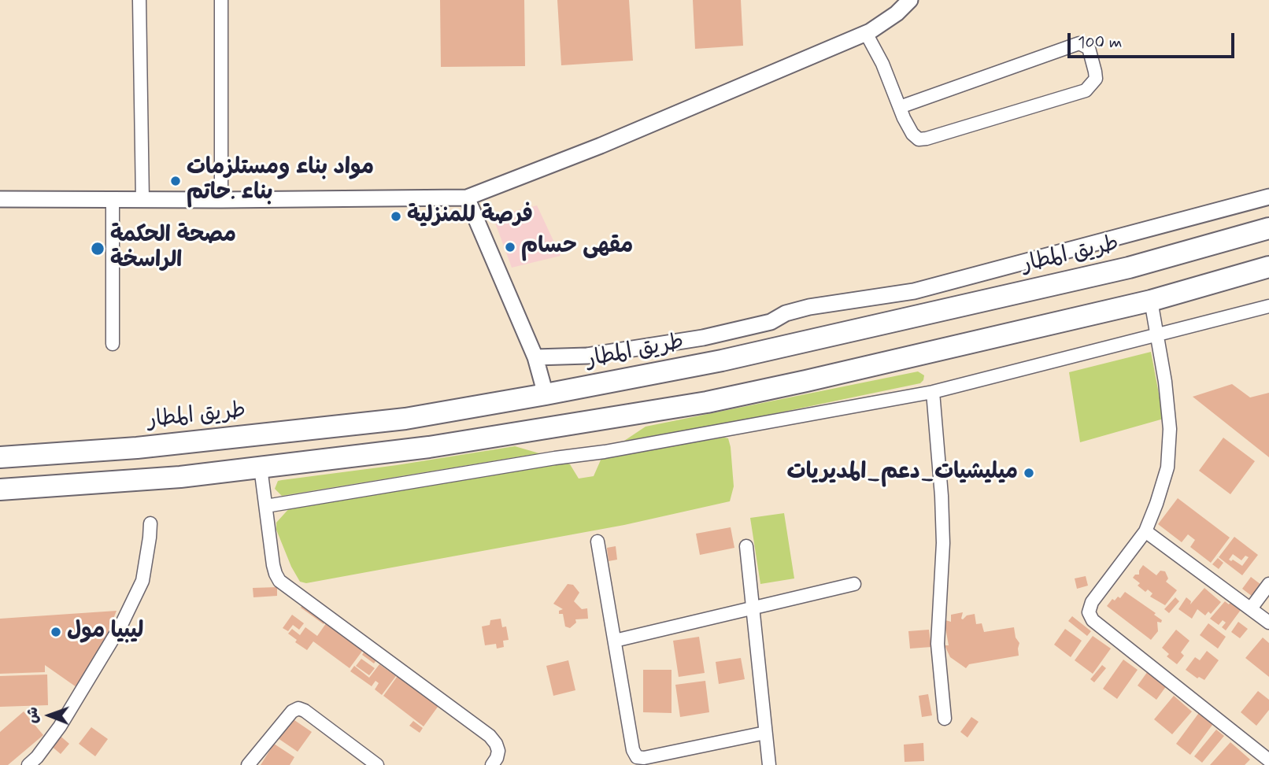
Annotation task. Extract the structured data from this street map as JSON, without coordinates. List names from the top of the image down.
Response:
{
  "streets": {
    "highway": ["طريق المطار"]
  },
  "places": [
    "مواد بناء ومستلزمات بناء .حاتم",
    "فرصة للمنزلية",
    "مقهى حسام",
    "مصحة الحكمة الراسخة",
    "ميليشيات_دعم_المديريات",
    "ليبيا مول"
  ],
  "scale_bar": "100 m",
  "north": "left"
}
